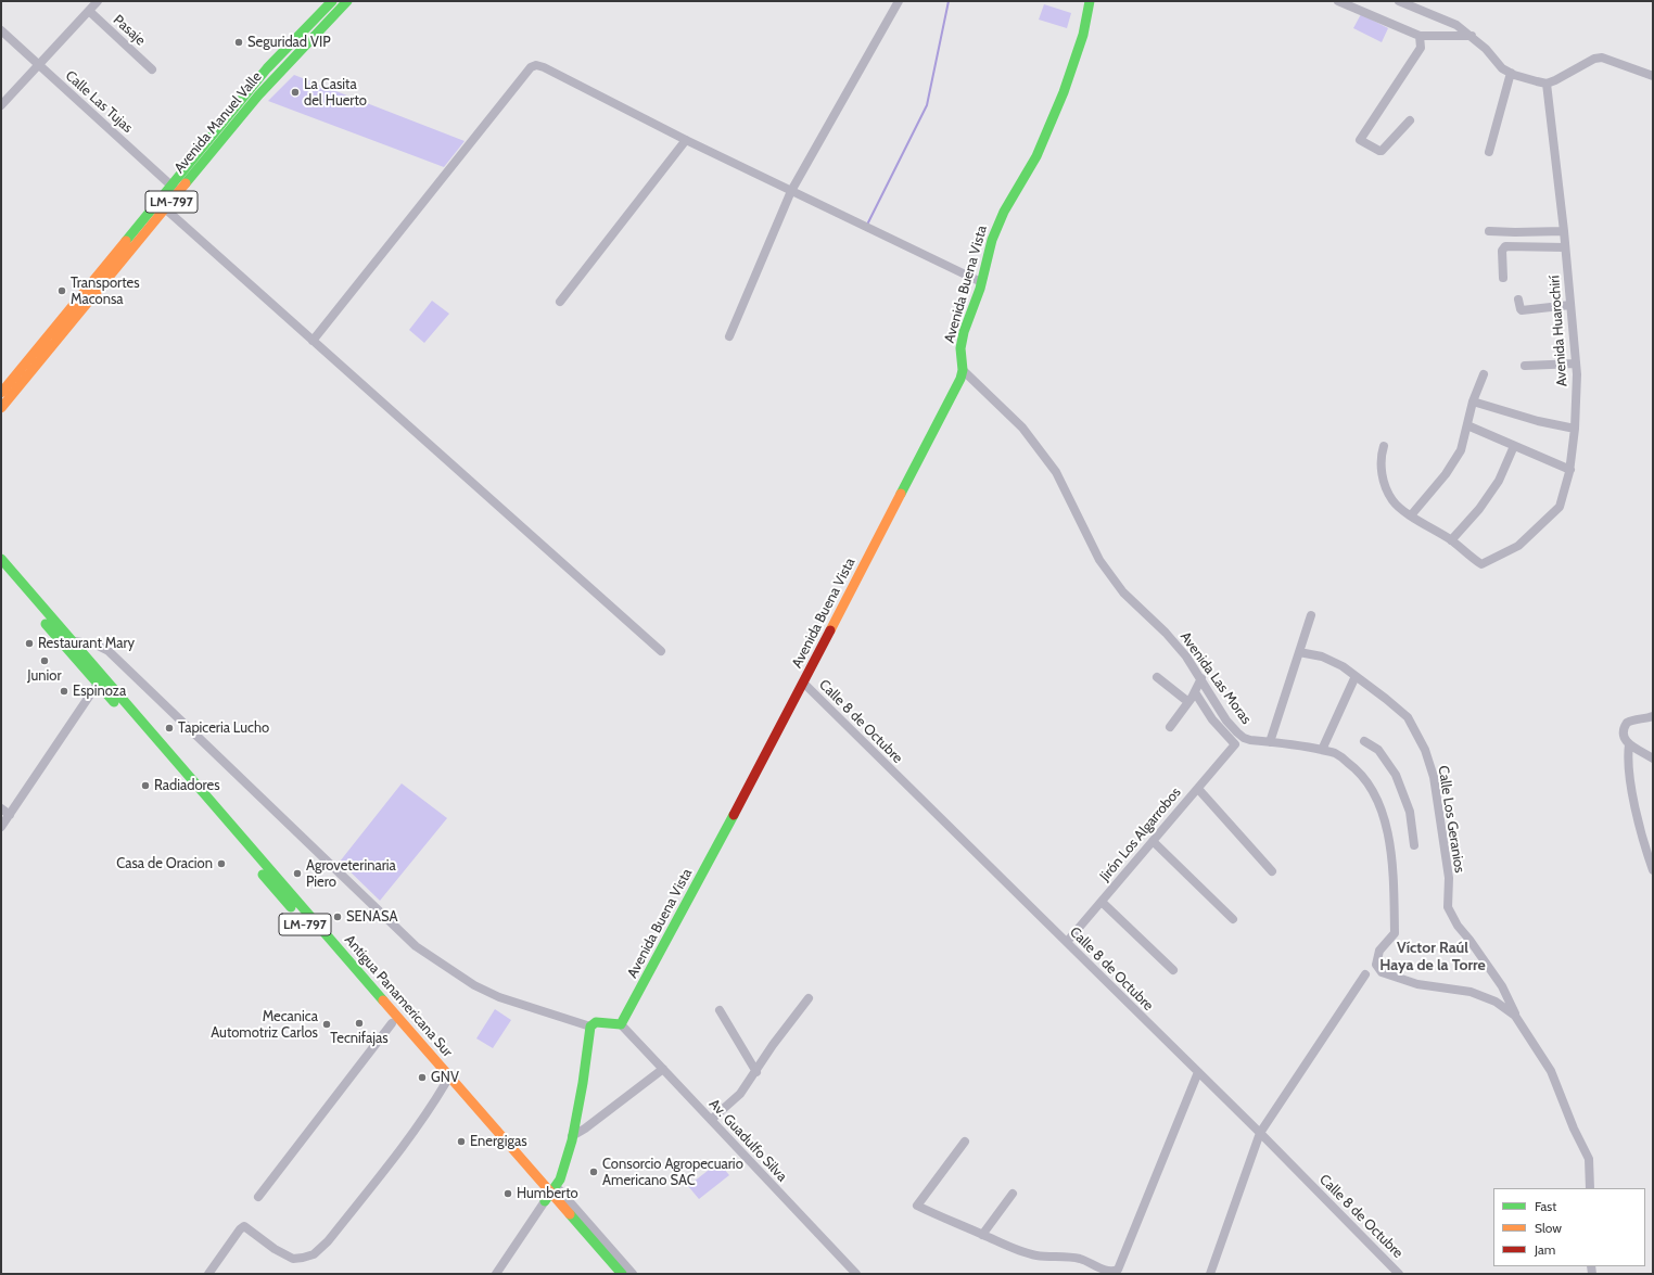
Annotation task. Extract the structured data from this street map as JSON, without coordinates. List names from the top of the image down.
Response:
{
  "streets": {
    "main road": [
      "Avenida Manuel Valle",
      "LM-797",
      "Avenida Buena Vista",
      "Antigua Panamericana Sur"
    ],
    "street": [
      "Pasaje",
      "Calle Las Tujas",
      "Avenida Huarochirí",
      "Avenida Las Moras",
      "Calle 8 de Octubre",
      "Calle Los Geranios",
      "Jirón Los Algarrobos",
      "Av. Guadulfo Silva"
    ]
  },
  "crossings": [
    ["Calle Las Tujas", "Avenida Manuel Valle"],
    ["Avenida Buena Vista", "Avenida Las Moras"],
    ["Avenida Buena Vista", "Calle 8 de Octubre"],
    ["Avenida Buena Vista", "Av. Guadulfo Silva"],
    ["Avenida Las Moras", "Calle Los Geranios"],
    ["Calle 8 de Octubre", "Jirón Los Algarrobos"]
  ],
  "districts": ["Víctor Raúl Haya de la Torre"],
  "places": [
    "Seguridad VIP",
    "La Casita del Huerto",
    "Transportes Maconsa",
    "Restaurant Mary",
    "Junior",
    "Espinoza",
    "Tapiceria Lucho",
    "Radiadores",
    "Casa de Oracion",
    "Agroveterinaria Piero",
    "SENASA",
    "Tecnifajas",
    "Mecanica Automotriz Carlos",
    "GNV",
    "Energigas",
    "Consorcio Agropecuario Americano SAC",
    "Humberto"
  ],
  "legend": ["Fast", "Slow", "Jam"]
}
